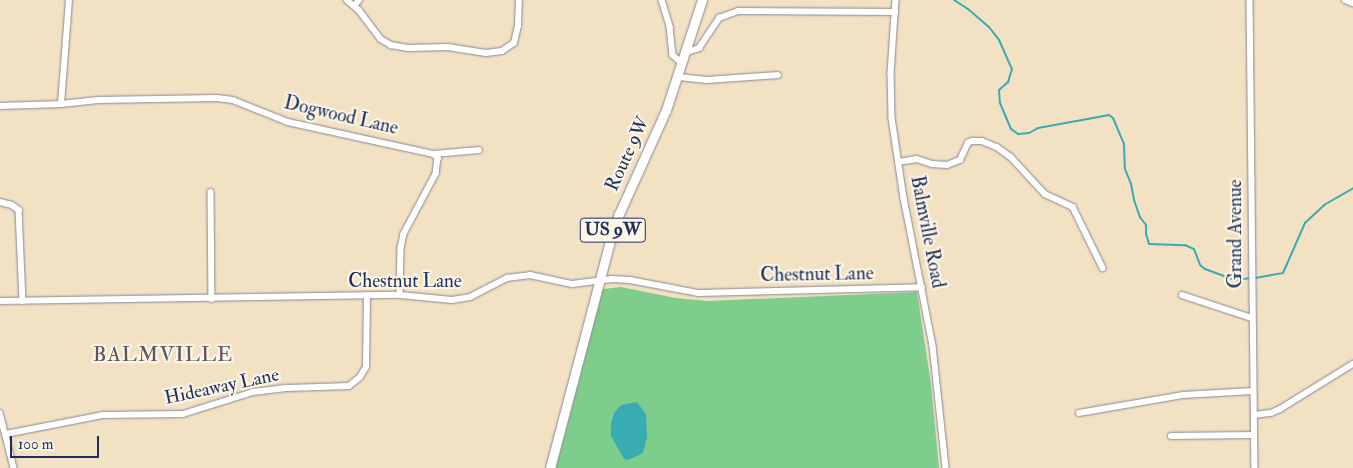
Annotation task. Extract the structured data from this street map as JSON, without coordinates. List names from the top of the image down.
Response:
{
  "streets": {
    "highway": ["Route 9W", "US 9W"],
    "street": [
      "Dogwood Lane",
      "Balmville Road",
      "Grand Avenue",
      "Chestnut Lane",
      "Hideaway Lane"
    ]
  },
  "crossings": [
    ["Route 9W", "Chestnut Lane"],
    ["Balmville Road", "Chestnut Lane"],
    ["Chestnut Lane", "Hideaway Lane"]
  ],
  "districts": ["BALMVILLE"],
  "scale_bar": "100 m"
}
